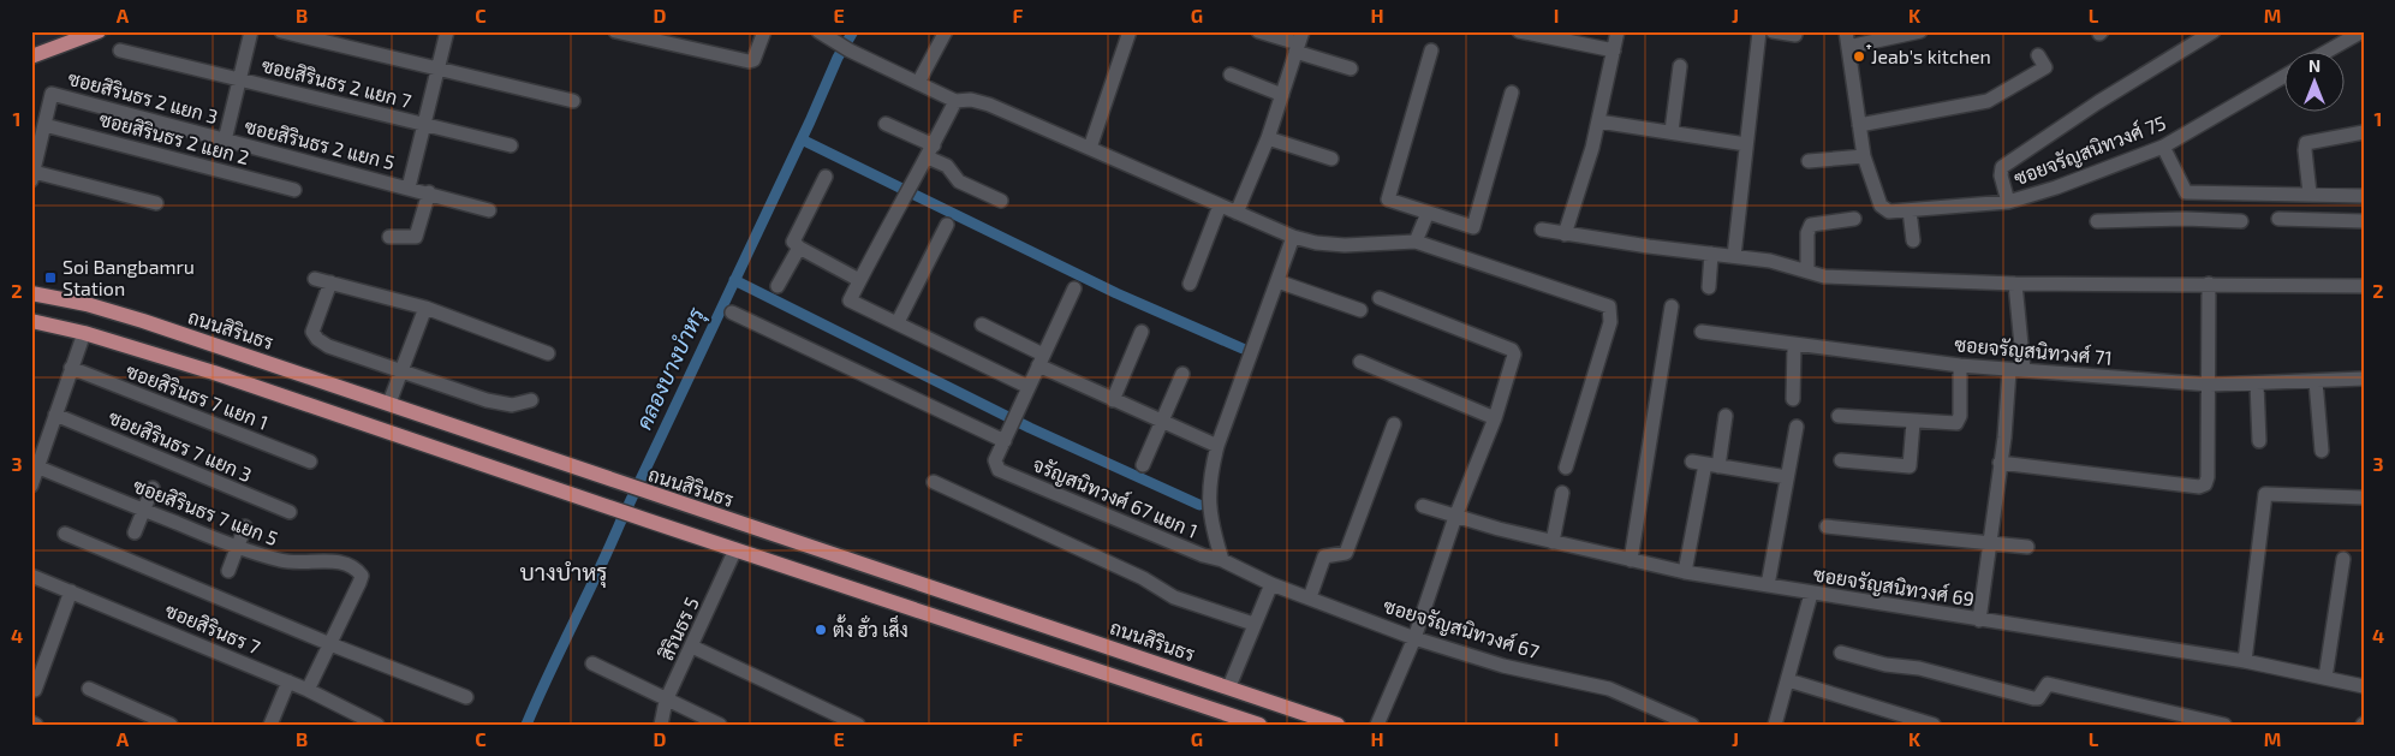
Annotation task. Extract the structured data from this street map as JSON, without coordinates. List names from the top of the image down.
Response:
{
  "streets": {
    "main road": ["ถนนสิรินธร"],
    "street": [
      "ซอยสิรินธร 2 แยก 7",
      "ซอยสิรินธร 2 แยก 3",
      "ซอยสิรินธร 2 แยก 2",
      "ซอยสิรินธร 2 แยก 5",
      "ซอยจรัญสนิทวงศ์ 75",
      "ซอยจรัญสนิทวงศ์ 71",
      "ซอยสิรินธร 7 แยก 1",
      "ซอยสิรินธร 7 แยก 3",
      "จรัญสนิทวงศ์ 67 แยก 1",
      "ซอยสิรินธร 7 แยก 5",
      "ซอยจรัญสนิทวงศ์ 69",
      "ซอยสิรินธร 7",
      "สิรินธร 5",
      "ซอยจรัญสนิทวงศ์ 67"
    ]
  },
  "crossings": [
    ["ซอยสิรินธร 2 แยก 7", "ซอยสิรินธร 2 แยก 5"],
    ["ซอยสิรินธร 2 แยก 3", "ซอยสิรินธร 2 แยก 2"],
    ["ซอยสิรินธร 2 แยก 3", "ซอยสิรินธร 2 แยก 5"],
    ["จรัญสนิทวงศ์ 67 แยก 1", "ซอยจรัญสนิทวงศ์ 67"]
  ],
  "districts": ["บางบำหรุ"],
  "water": ["คลองบางบำหรุ"],
  "places": {
    "other": ["๋Jeab's kitchen", "ตั้ง ฮั่ว เส็ง"],
    "transit": ["Soi Bangbamru Station"]
  },
  "north": "top",
  "grid": {
    "columns": [
      "A",
      "B",
      "C",
      "D",
      "E",
      "F",
      "G",
      "H",
      "I",
      "J",
      "K",
      "L",
      "M"
    ],
    "rows": [
      "1",
      "2",
      "3",
      "4"
    ]
  }
}
